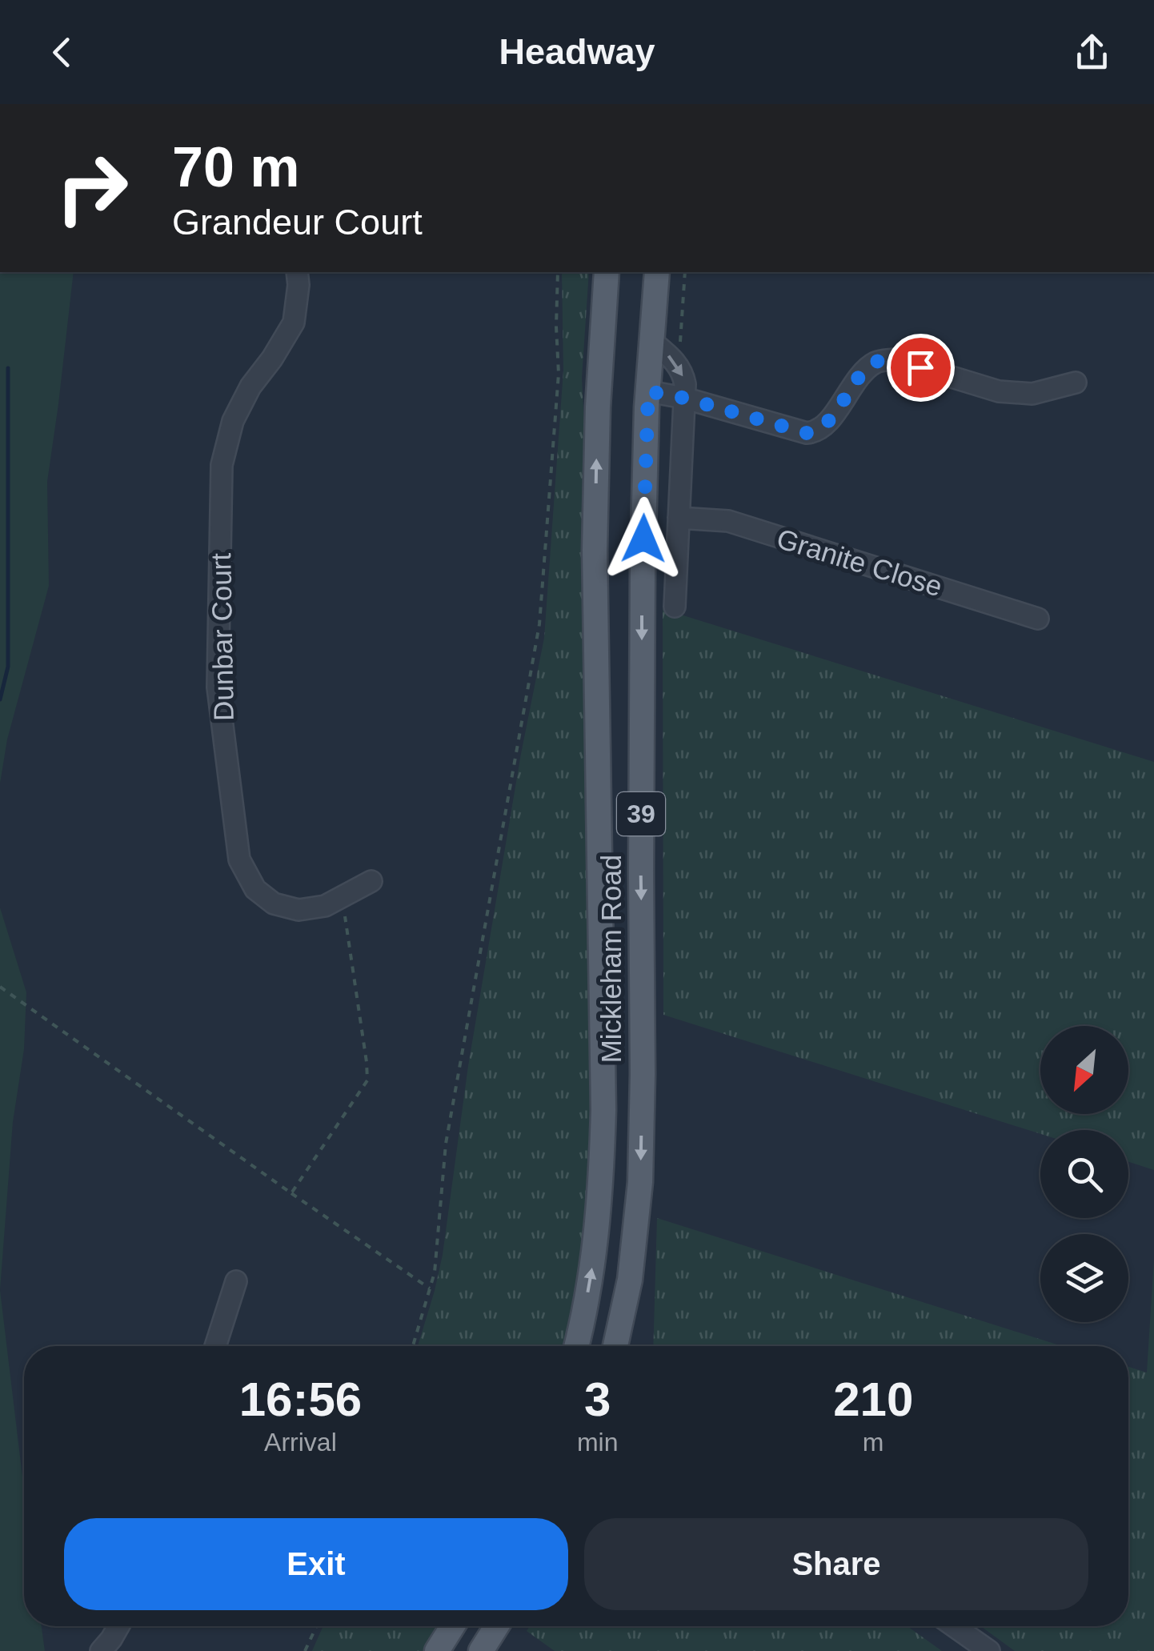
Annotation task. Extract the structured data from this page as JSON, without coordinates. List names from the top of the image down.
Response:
{
  "streets": {
    "main road": ["39", "Mickleham Road"],
    "street": ["Granite Close", "Dunbar Court"]
  },
  "north": "bottom left",
  "page": {
    "header": "Headway",
    "turn": ["70 m", "Grandeur Court"],
    "eta": [
      "16:56",
      "Arrival",
      "3",
      "min",
      "210",
      "m"
    ],
    "buttons": ["Exit", "Share"]
  }
}
